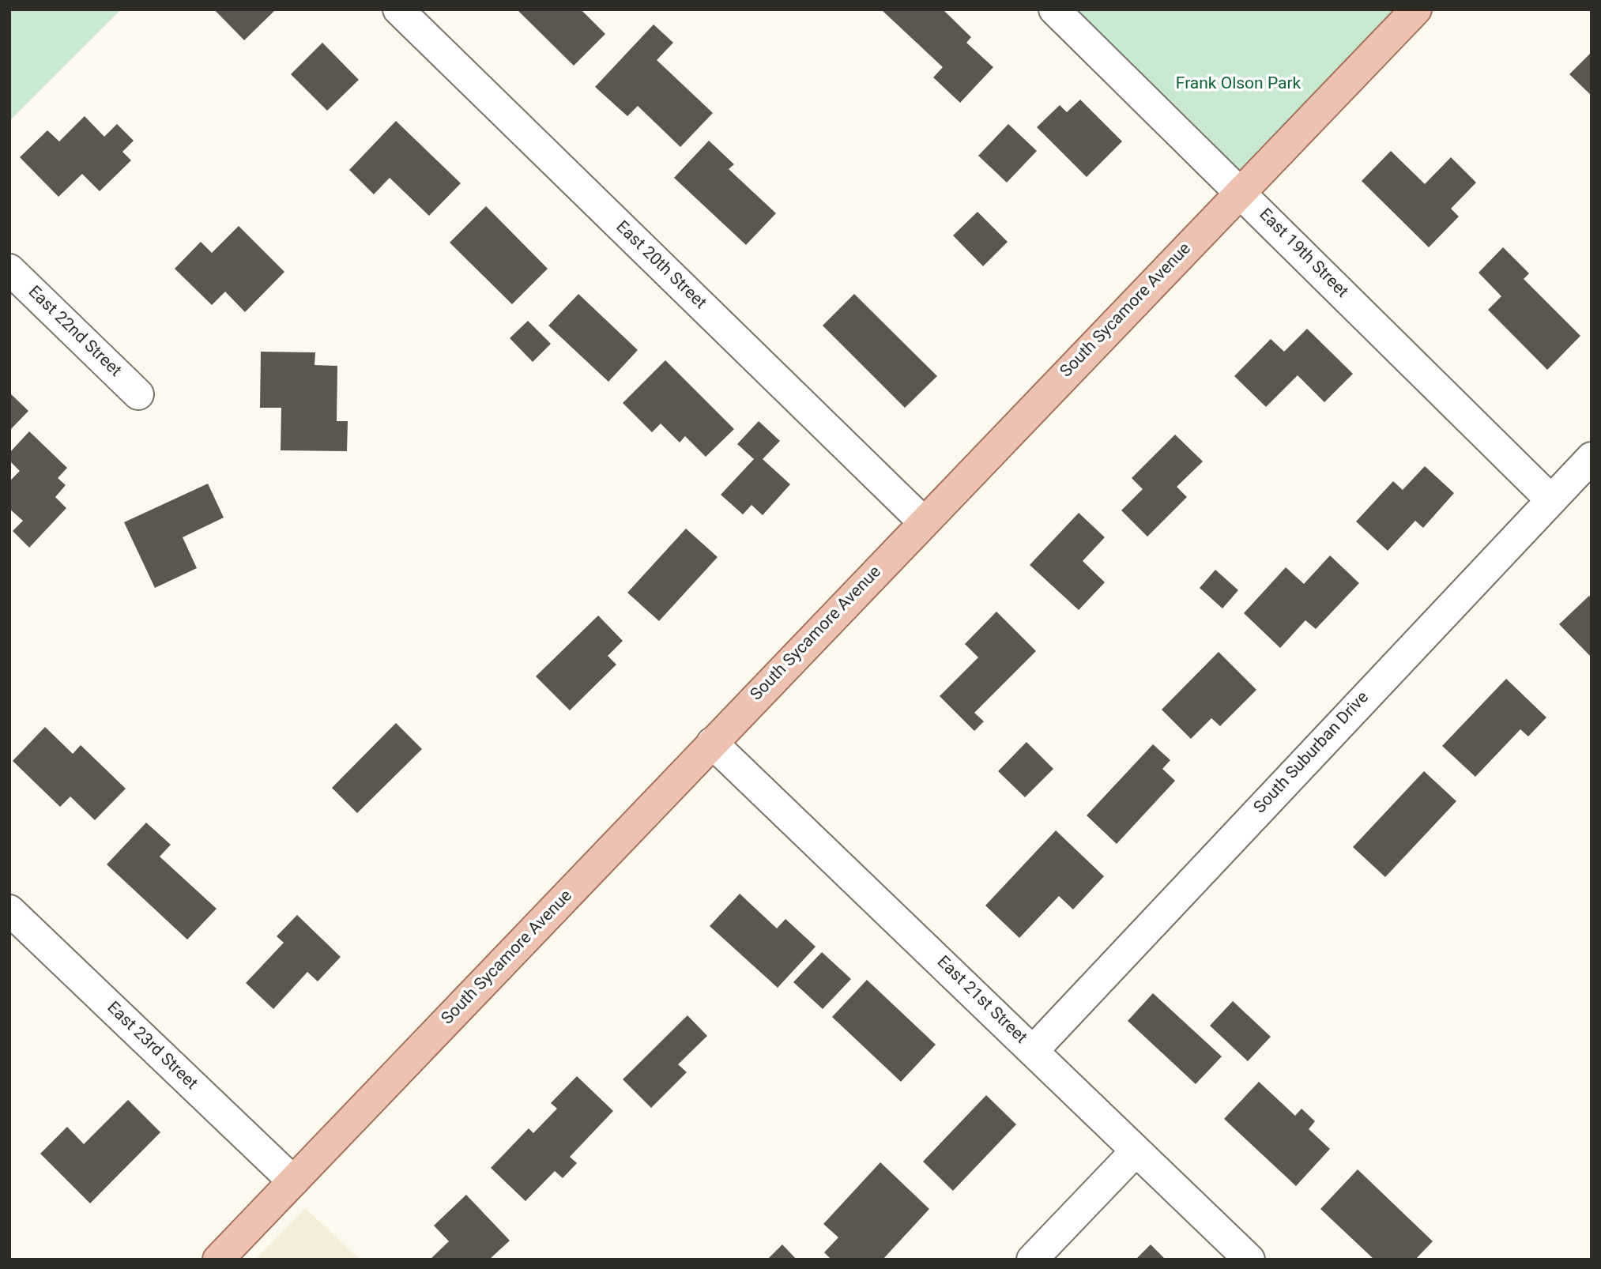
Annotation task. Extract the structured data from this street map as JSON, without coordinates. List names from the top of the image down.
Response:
{
  "streets": {
    "main road": ["South Sycamore Avenue"],
    "street": [
      "East 19th Street",
      "East 20th Street",
      "East 22nd Street",
      "South Suburban Drive",
      "East 21st Street",
      "East 23rd Street"
    ]
  },
  "crossings": [
    ["East 19th Street", "South Sycamore Avenue"],
    ["East 19th Street", "South Suburban Drive"],
    ["East 20th Street", "South Sycamore Avenue"],
    ["South Sycamore Avenue", "East 21st Street"],
    ["South Sycamore Avenue", "East 23rd Street"],
    ["South Suburban Drive", "East 21st Street"]
  ],
  "parks": ["Frank Olson Park"]
}
